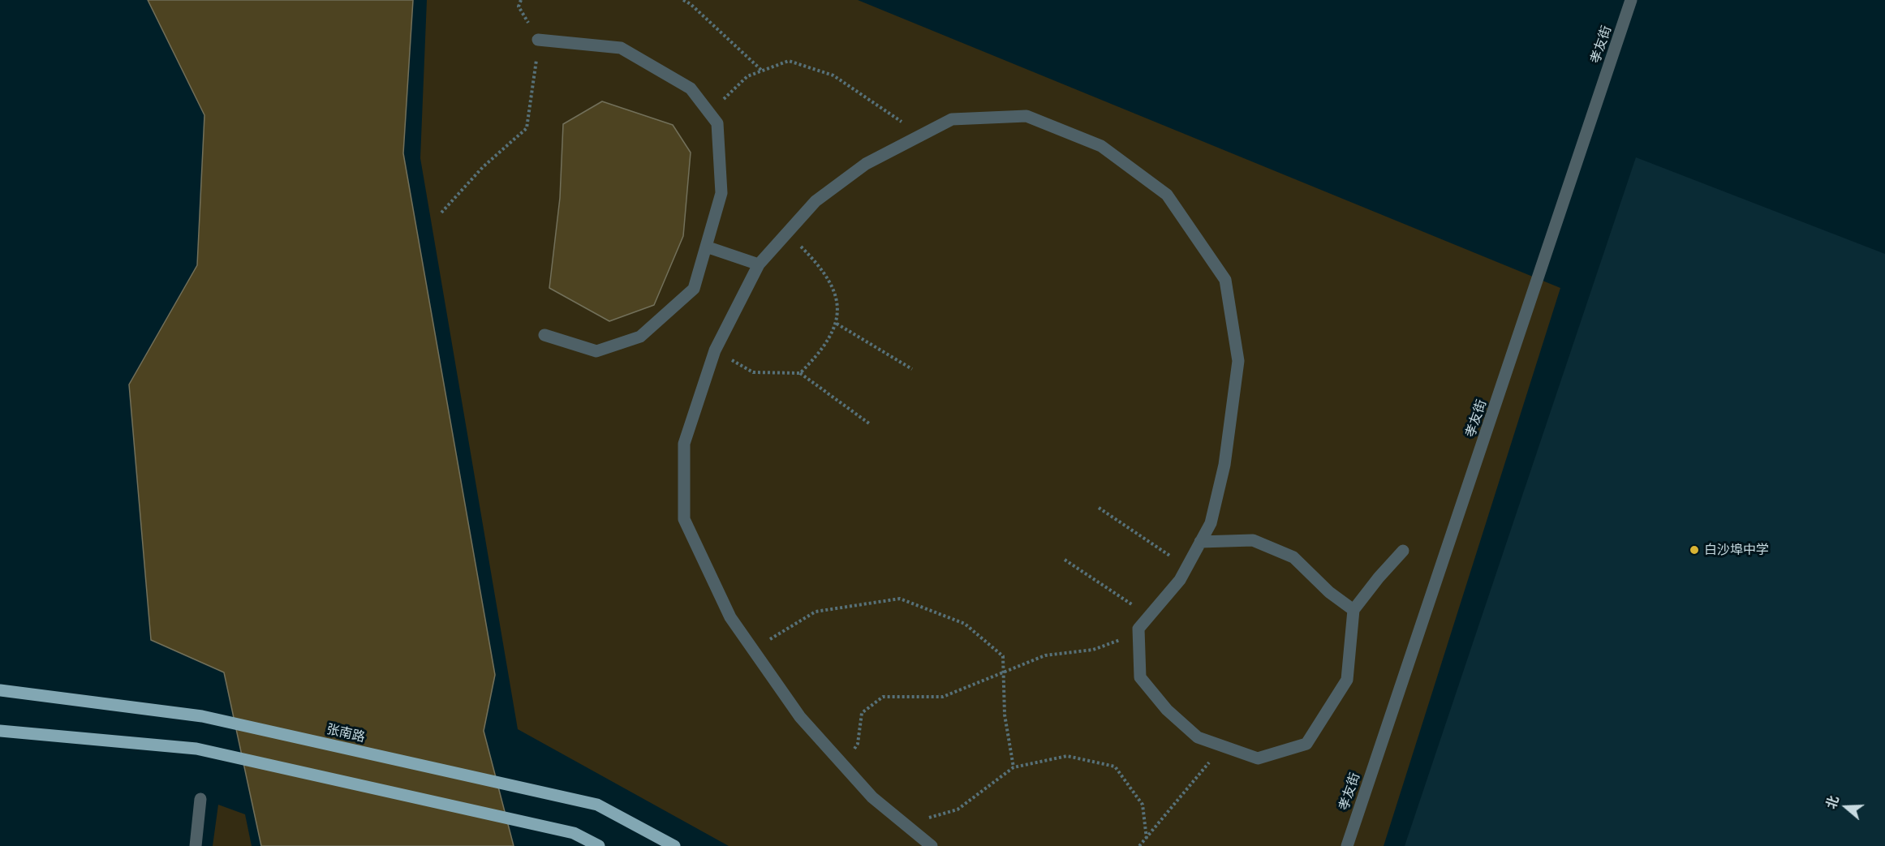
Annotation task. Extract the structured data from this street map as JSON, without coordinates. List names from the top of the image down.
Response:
{
  "streets": {
    "main road": ["张南路"],
    "street": ["孝友街"]
  },
  "places": ["白沙埠中学"],
  "north": "left"
}
